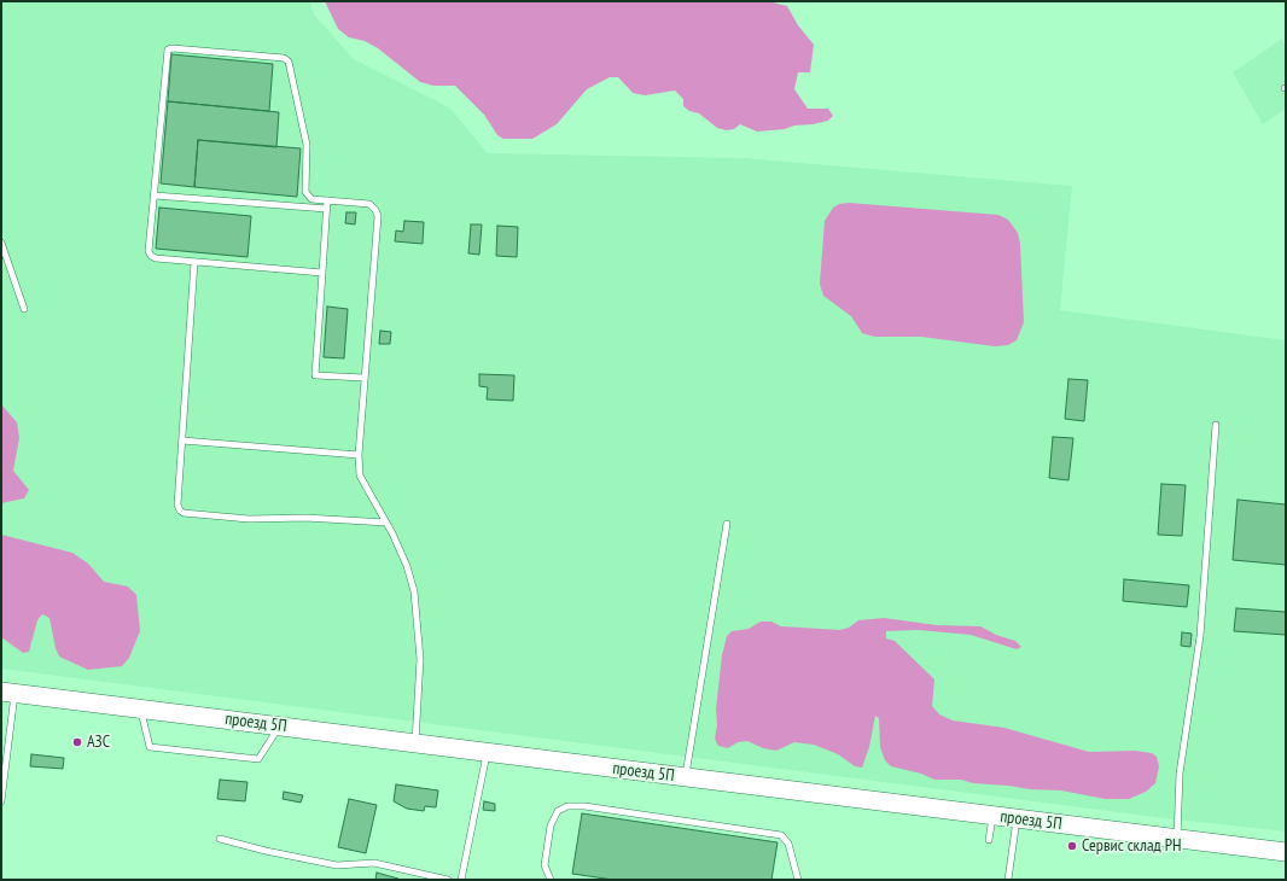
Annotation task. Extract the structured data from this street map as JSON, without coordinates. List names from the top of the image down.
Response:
{
  "streets": {
    "street": ["проезд 5П"]
  },
  "places": ["АЗС", "Сервис склад РН"]
}
